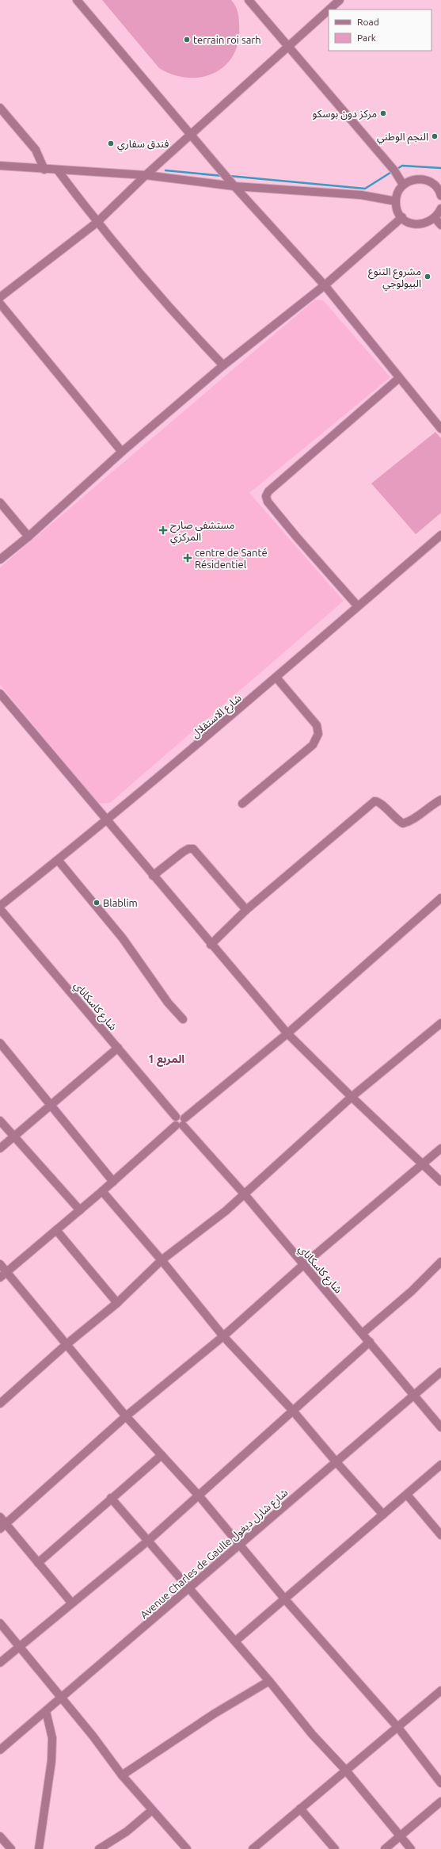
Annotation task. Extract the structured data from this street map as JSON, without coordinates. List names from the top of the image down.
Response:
{
  "streets": {
    "street": ["شارع الاستقلال", "شارع كاسكاناي", "Avenue Charles de Gaulle شارع شارل ديغول"]
  },
  "crossings": [
    ["شارع كاسكاناي", "Avenue Charles de Gaulle شارع شارل ديغول"]
  ],
  "districts": ["المربع 1"],
  "places": {
    "other": [
      "terrain roi sarh",
      "مركز دون بوسكو",
      "النجم الوطني",
      "فندق سفاري",
      "مشروع التنوع البيولوجي",
      "Blablim"
    ],
    "health": ["مستشفى صارح المركزي", "centre de Santé Résidentiel"]
  },
  "legend": ["Road", "Park"]
}
